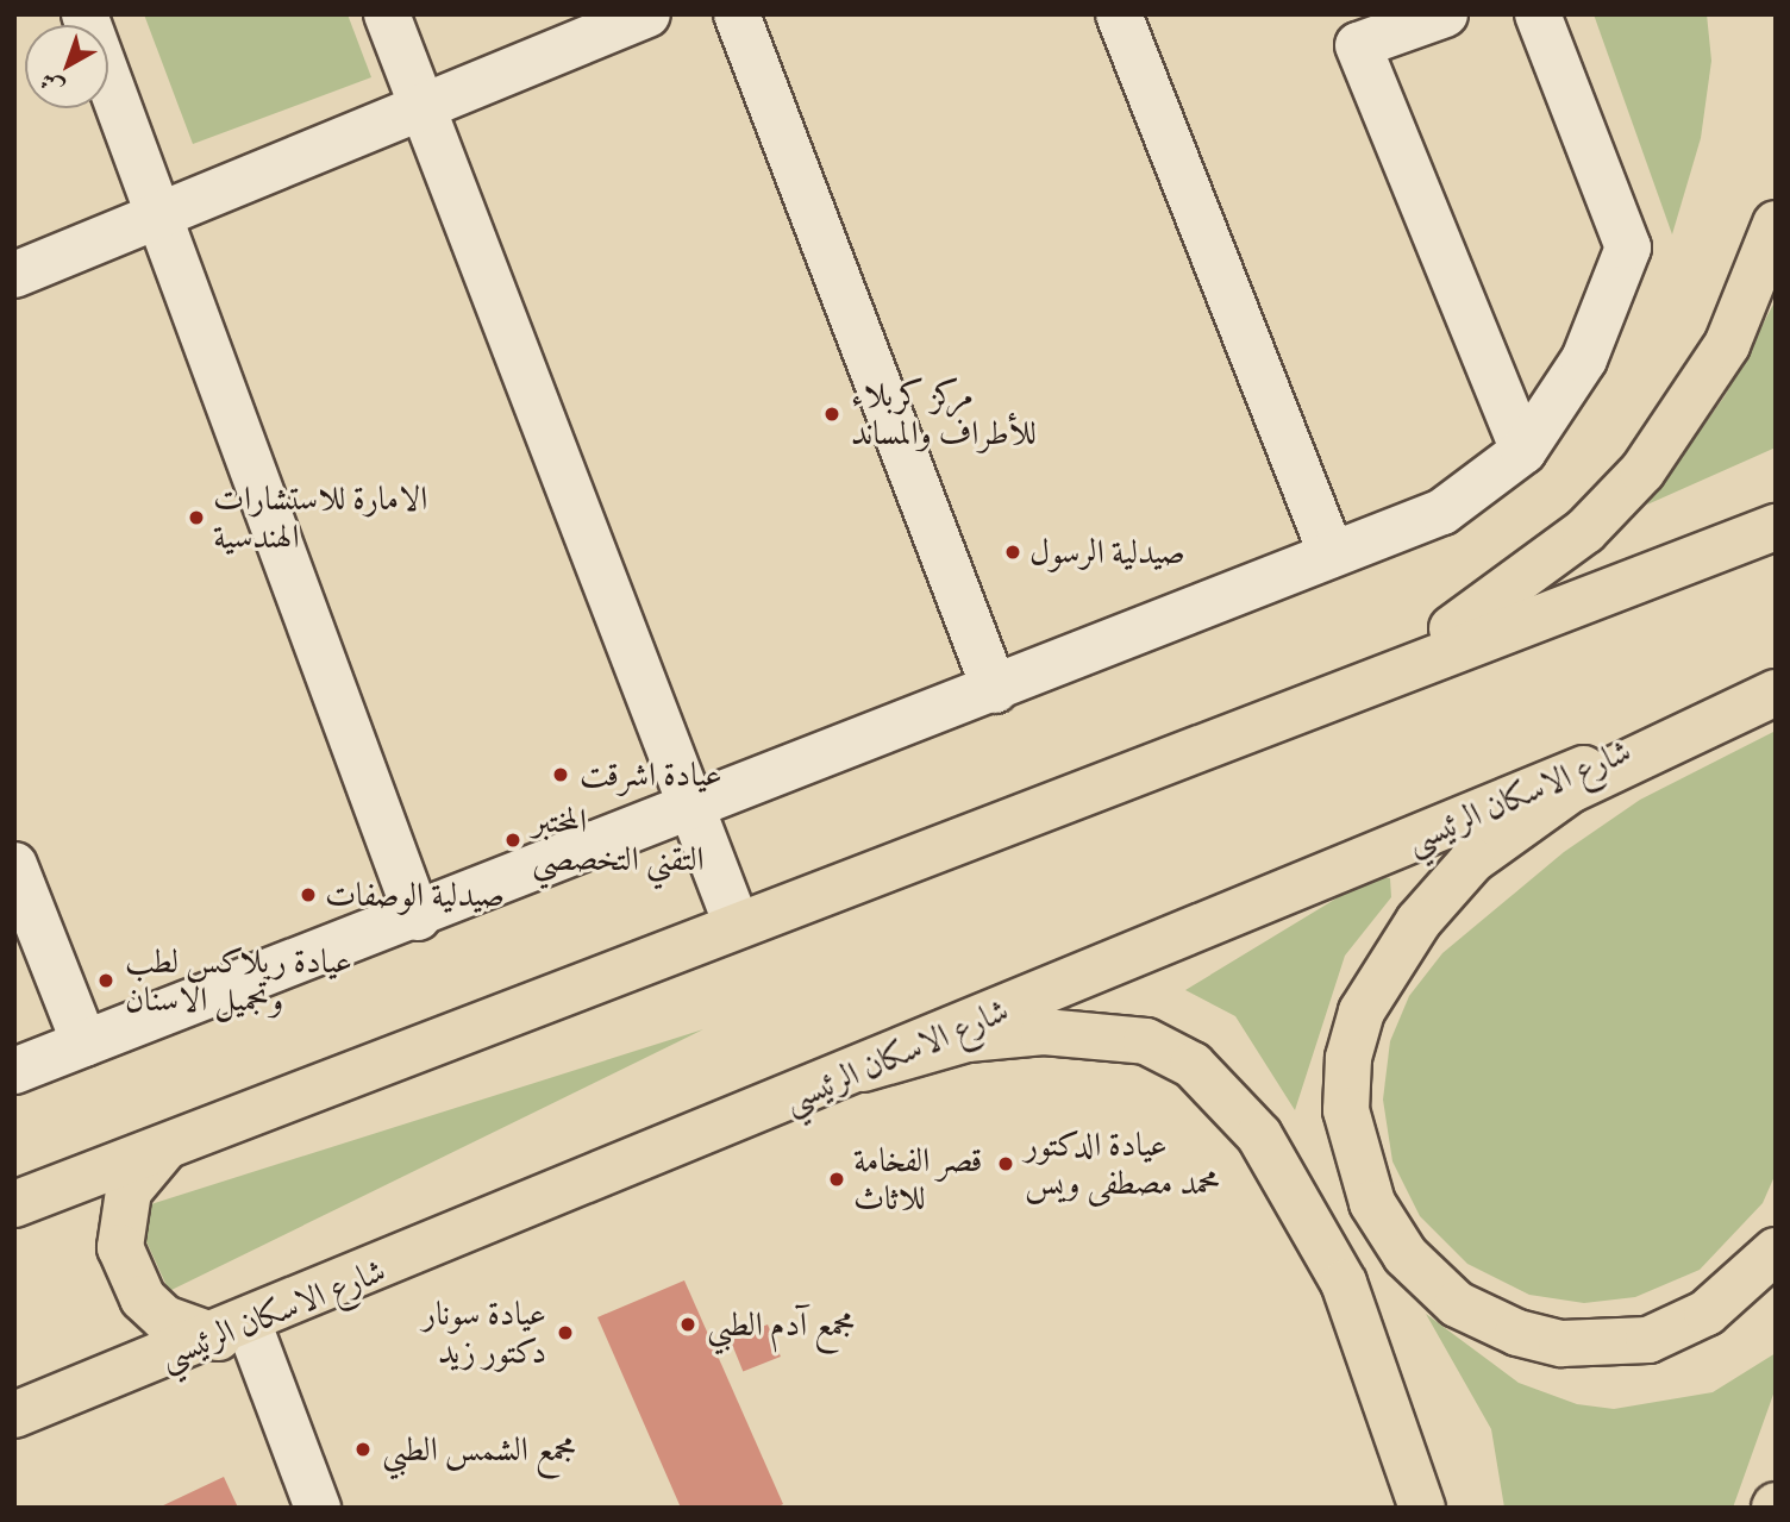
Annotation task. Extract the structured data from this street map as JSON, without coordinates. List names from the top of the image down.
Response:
{
  "streets": {
    "main road": ["شارع الاسكان الرئيسي"]
  },
  "places": [
    "مركز كربلاء للأطراف والمساند",
    "الامارة للاستشارات الهندسية",
    "صيدلية الرسول",
    "عيادة اشرقت",
    "المختبر التقني التخصصي",
    "صيدلية الوصفات",
    "عيادة ريلاكس لطب وتجميل الاسنان",
    "عيادة الدكتور محمد مصطفى ويس",
    "قصر الفخامة للاثاث",
    "مجمع آدم الطبي",
    "عيادة سونار دكتور زيد",
    "مجمع الشمس الطبي"
  ],
  "north": "bottom left"
}
